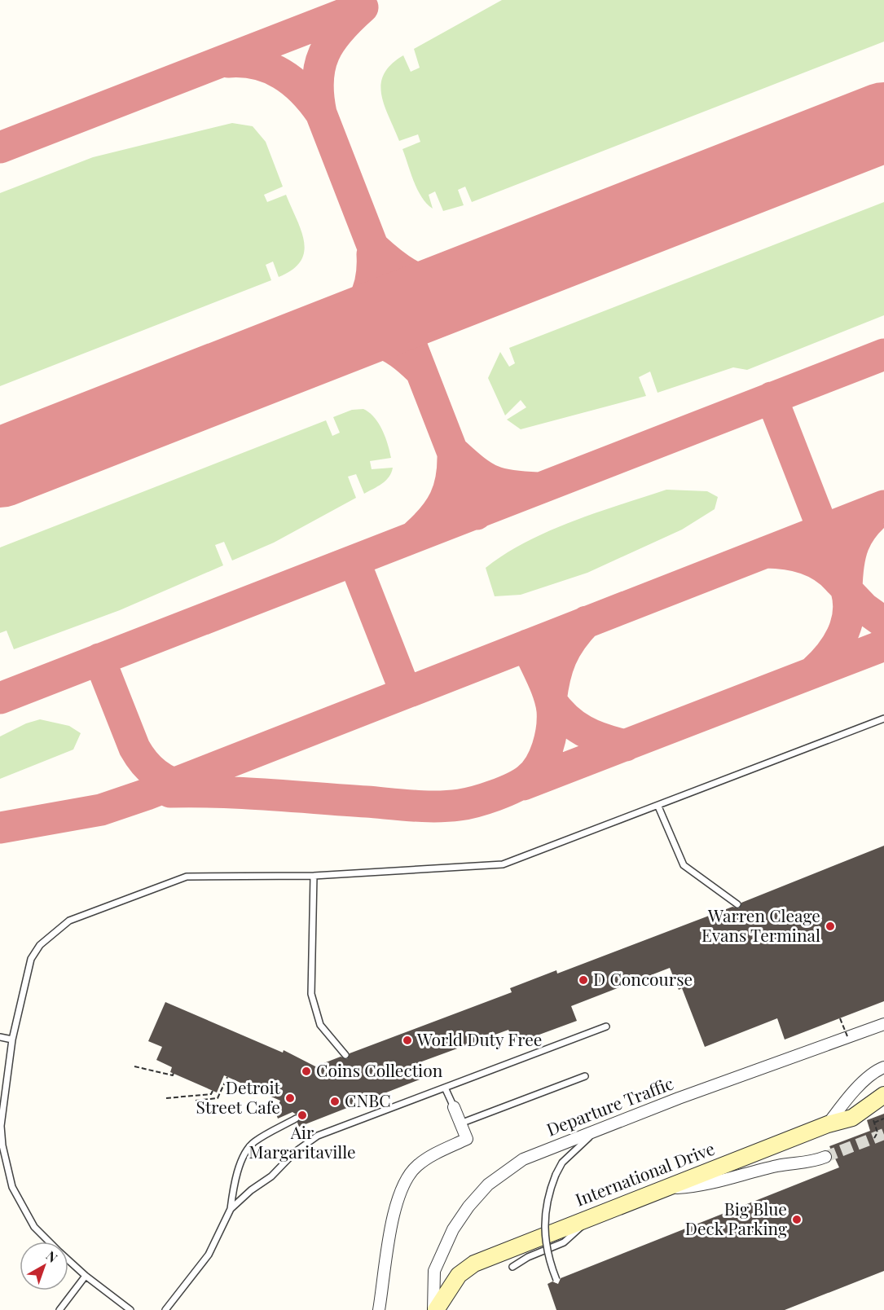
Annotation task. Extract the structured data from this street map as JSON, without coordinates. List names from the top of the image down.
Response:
{
  "streets": {
    "street": ["Departure Traffic", "International Drive"]
  },
  "crossings": [
    ["Departure Traffic", "International Drive"]
  ],
  "places": [
    "Warren Cleage Evans Terminal",
    "D Concourse",
    "World Duty Free",
    "Coins Collection",
    "Detroit Street Cafe",
    "CNBC",
    "Air Margaritaville",
    "Big Blue Deck Parking"
  ],
  "north": "top right"
}
